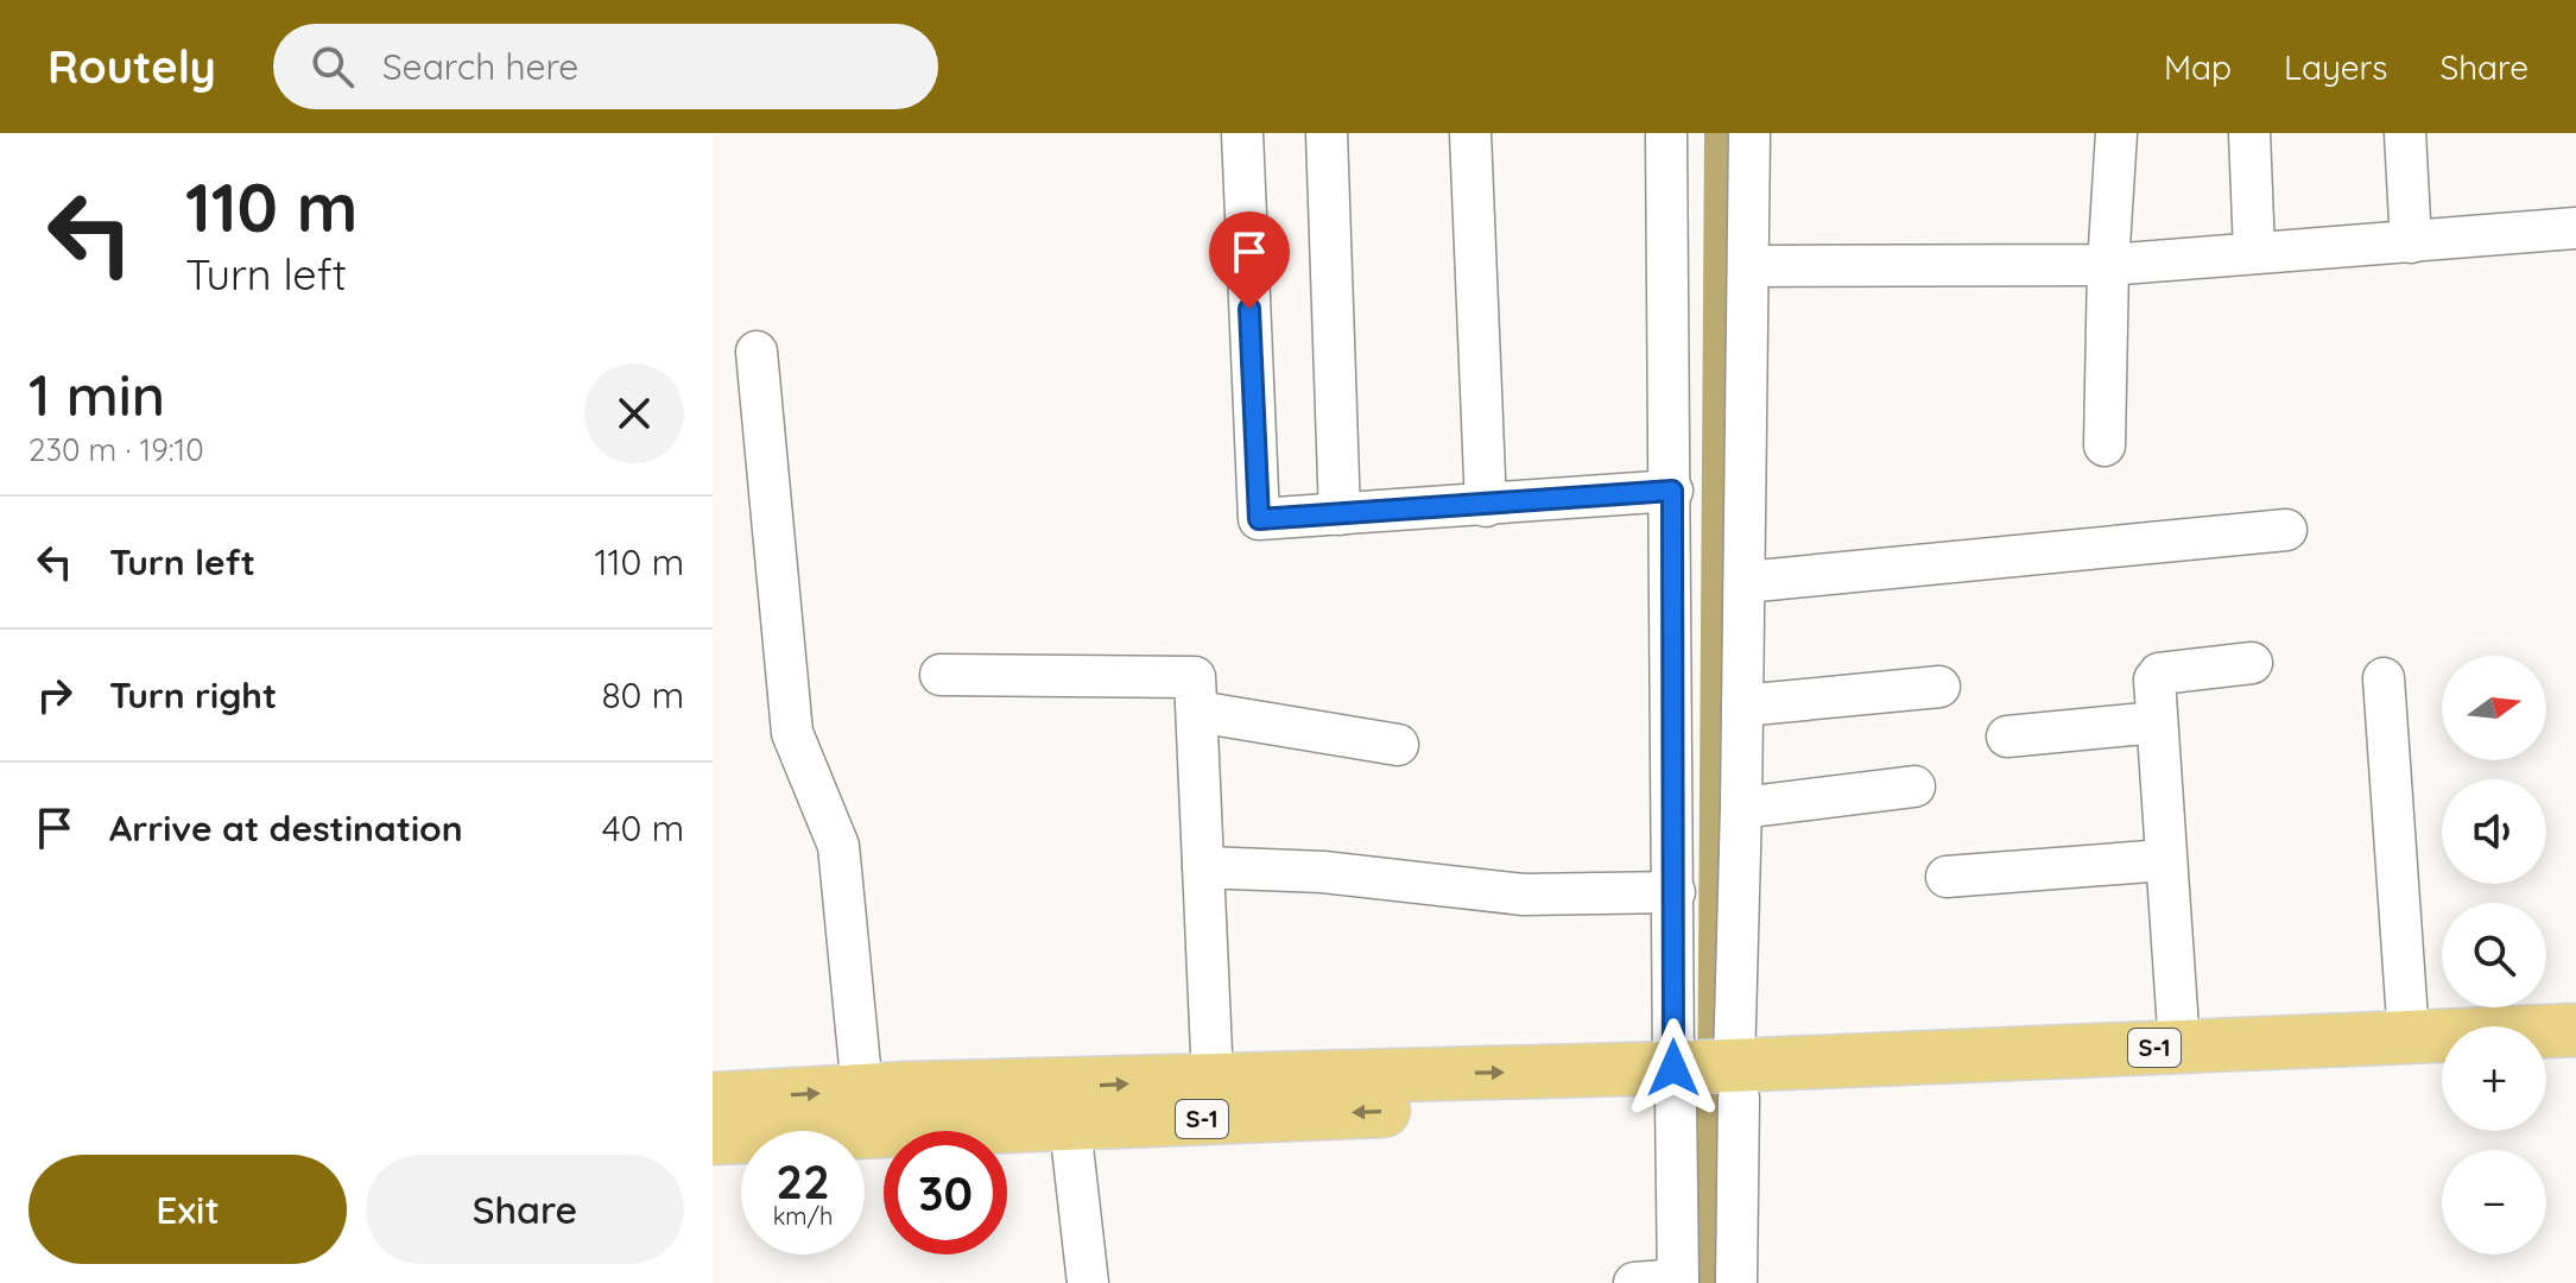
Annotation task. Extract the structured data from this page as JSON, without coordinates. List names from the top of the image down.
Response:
{
  "streets": {
    "main road": ["S-1"]
  },
  "north": "right",
  "page": {
    "header": "Routely",
    "search": "Search here",
    "nav": ["Map", "Layers", "Share"],
    "turn": ["110 m", "Turn left"],
    "heading": ["1 min", "230 m · 19:10"],
    "list": [
      {
        "name": "Turn left",
        "value": "110 m"
      },
      {
        "name": "Turn right",
        "value": "80 m"
      },
      {
        "name": "Arrive at destination",
        "value": "40 m"
      }
    ],
    "map_buttons": ["+", "−"],
    "speed": "22 km/h",
    "limit": "30",
    "buttons": ["Exit", "Share"]
  }
}
